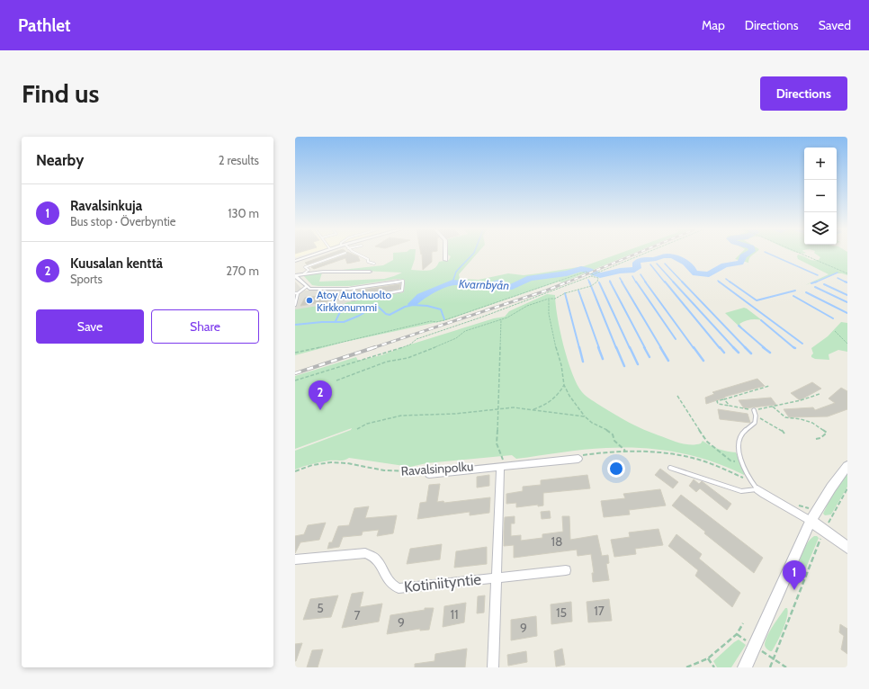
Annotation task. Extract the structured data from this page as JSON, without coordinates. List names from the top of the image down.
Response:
{
  "streets": {
    "street": ["Ravalsinpolku", "Kotiniityntie"]
  },
  "water": ["Kvarnbyån"],
  "places": ["Atoy Autohuolto Kirkkonummi"],
  "house_numbers": [
    "18",
    "5",
    "17",
    "15",
    "11",
    "7",
    "9",
    "9"
  ],
  "page": {
    "header": "Pathlet",
    "nav": ["Map", "Directions", "Saved"],
    "buttons": [
      "Directions",
      ["Save", "Share"]
    ],
    "title": "Find us",
    "heading": ["Nearby", "2 results"],
    "map_buttons": ["+", "−"],
    "list": [
      {
        "mark": "1",
        "name": "Ravalsinkuja",
        "note": "Bus stop · Överbyntie",
        "value": "130 m"
      },
      {
        "mark": "2",
        "name": "Kuusalan kenttä",
        "note": "Sports",
        "value": "270 m"
      }
    ],
    "pins": ["2", "1"]
  }
}
